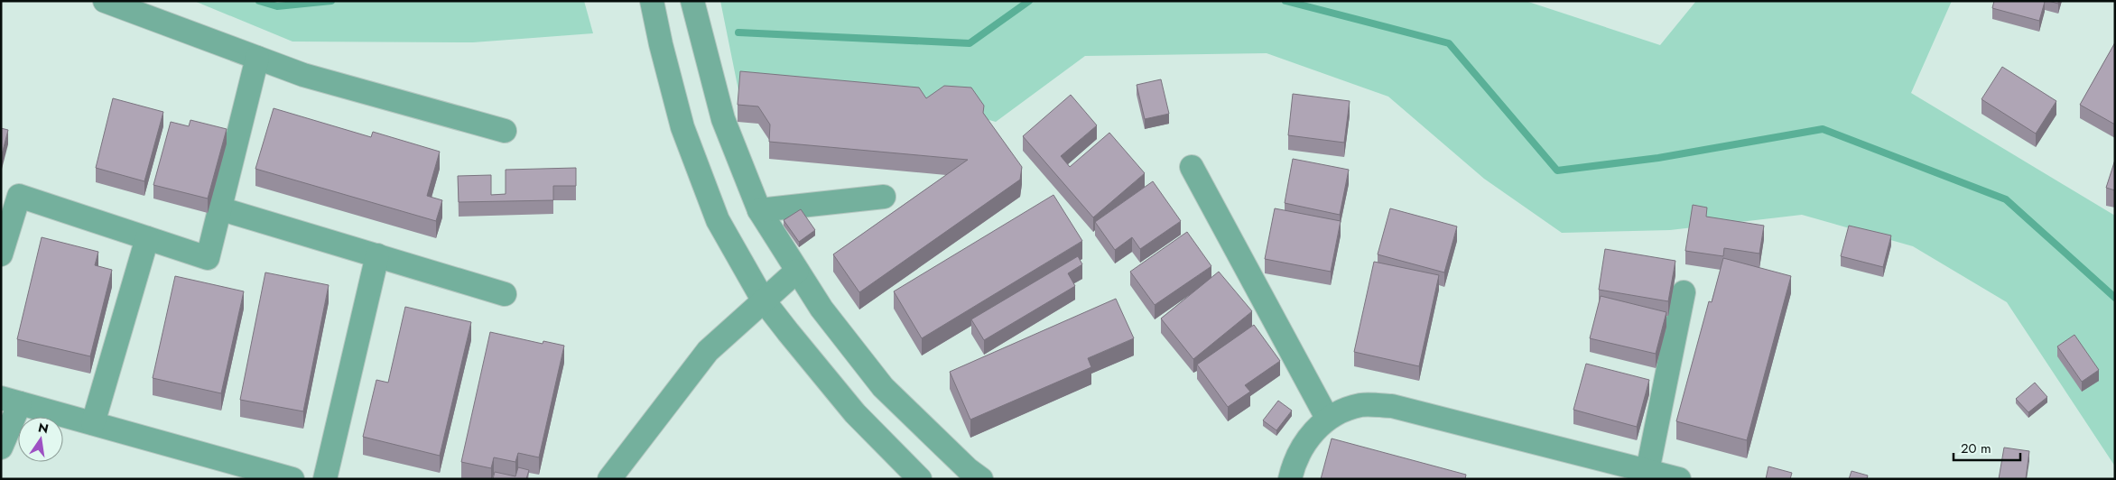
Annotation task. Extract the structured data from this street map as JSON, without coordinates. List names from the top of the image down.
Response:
{
  "scale_bar": "20 m",
  "north": "top"
}
